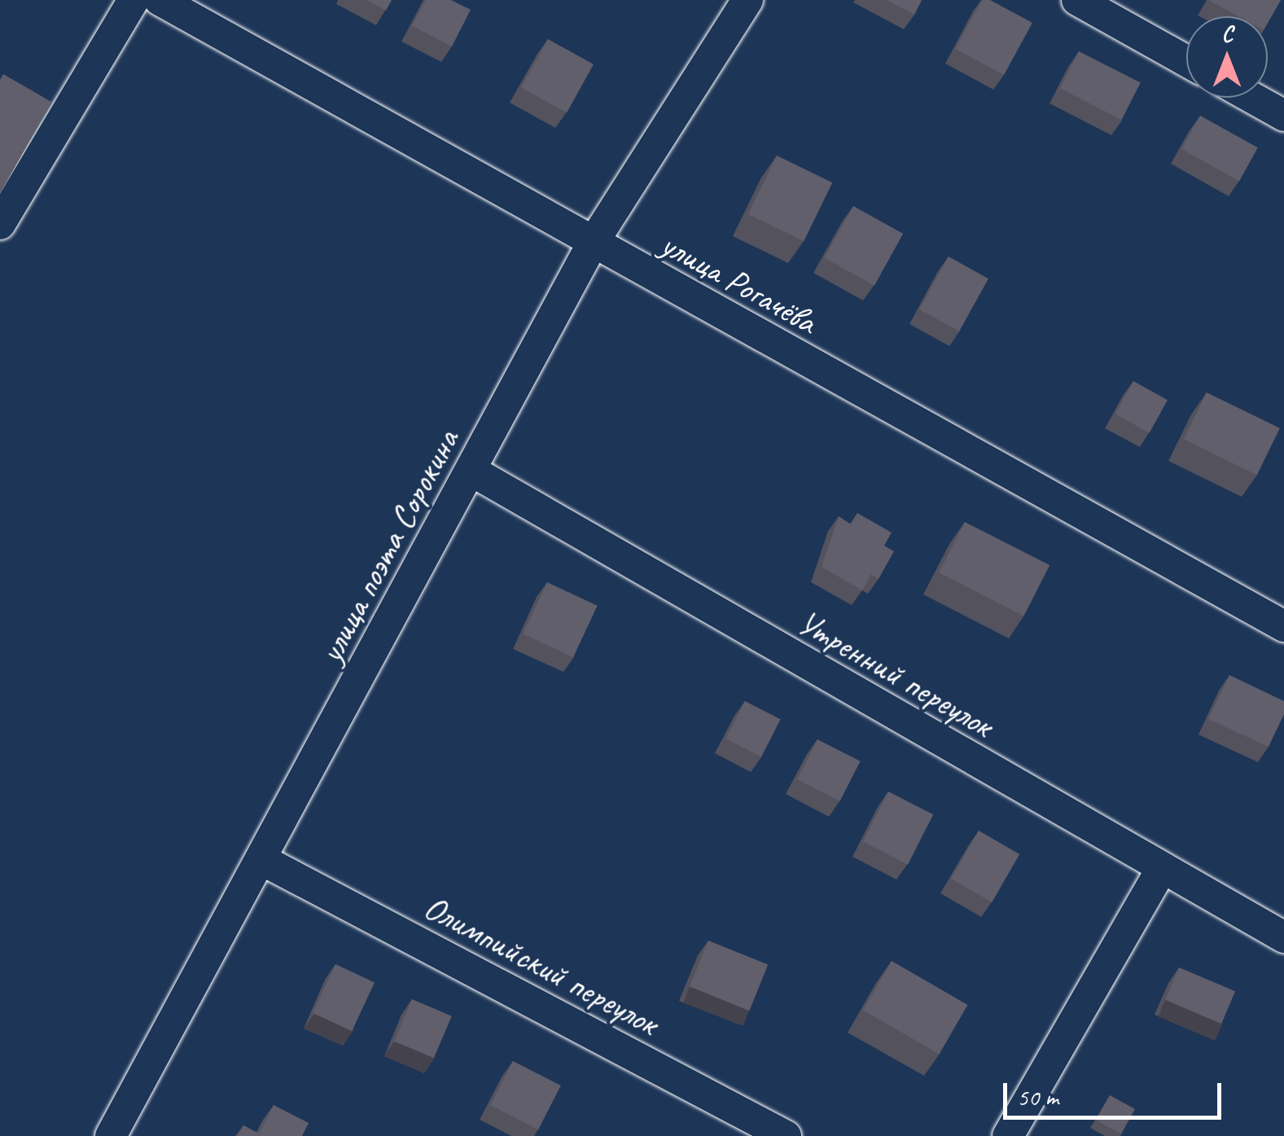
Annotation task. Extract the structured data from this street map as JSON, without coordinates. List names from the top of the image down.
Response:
{
  "streets": {
    "street": [
      "улица Рогачёва",
      "улица поэта Сорокина",
      "Утренний переулок",
      "Олимпийский переулок"
    ]
  },
  "crossings": [
    ["улица Рогачёва", "улица поэта Сорокина"],
    ["улица поэта Сорокина", "Утренний переулок"],
    ["улица поэта Сорокина", "Олимпийский переулок"]
  ],
  "scale_bar": "50 m",
  "north": "top"
}
